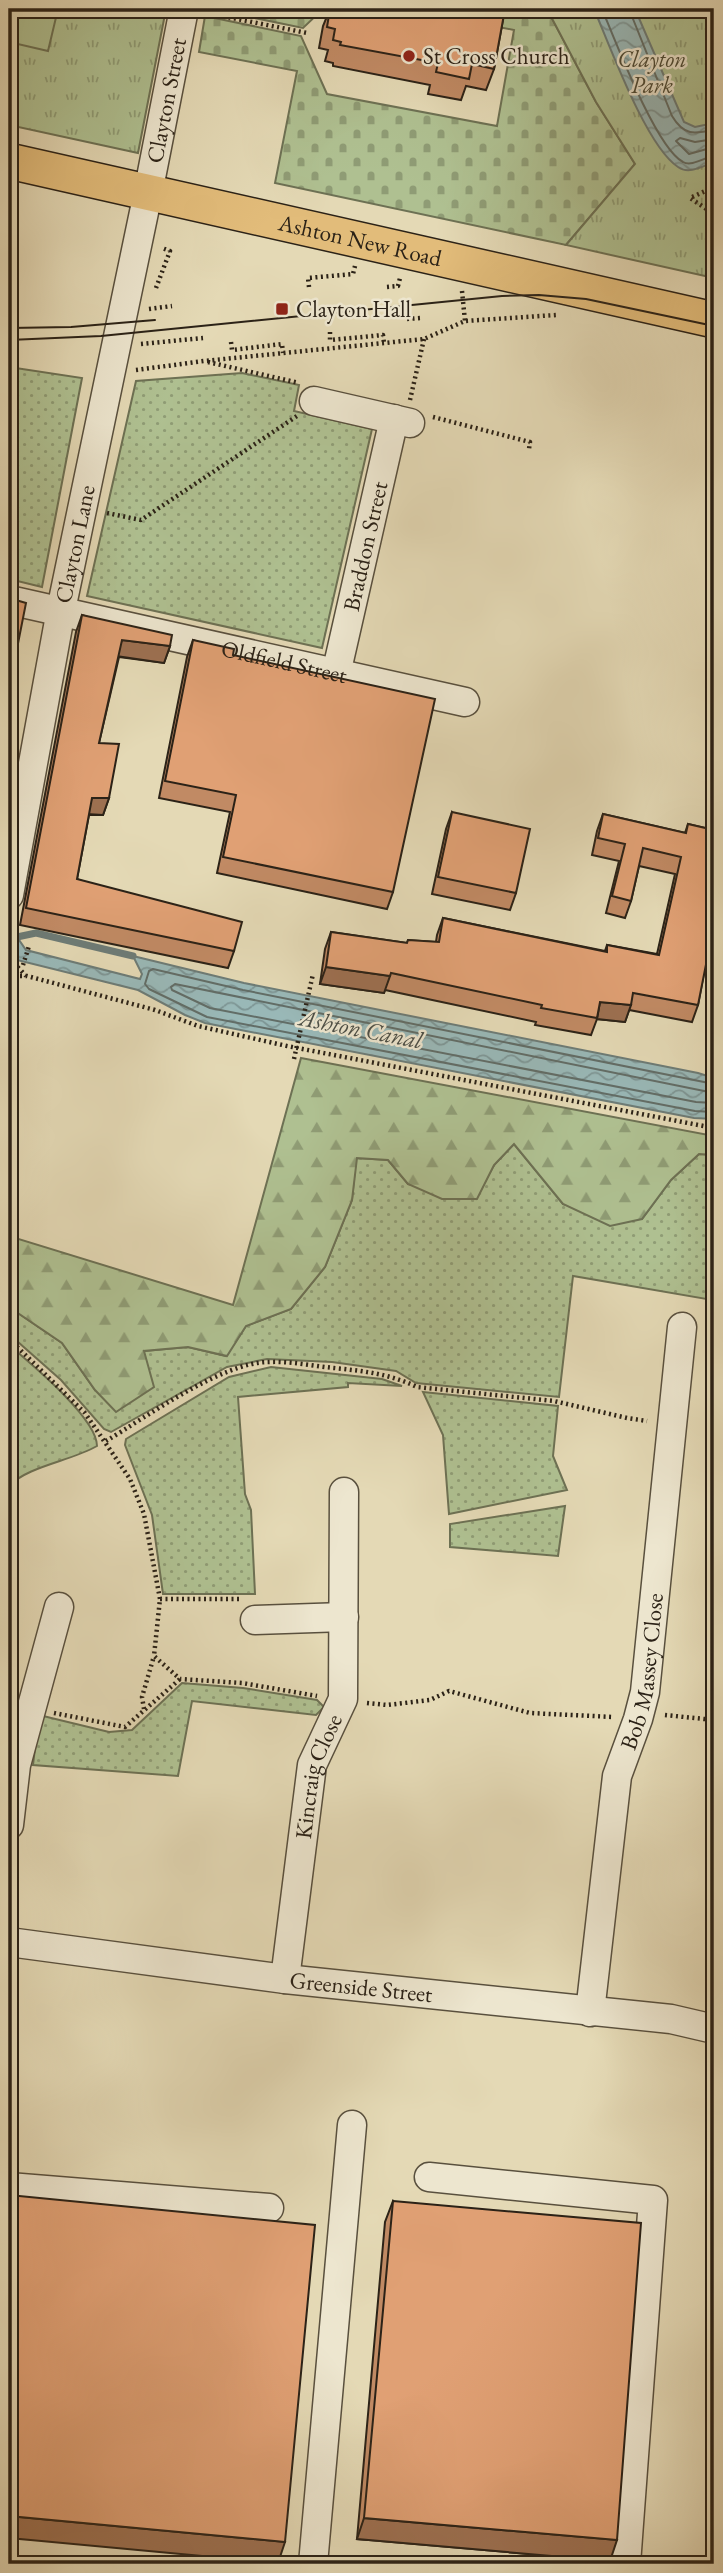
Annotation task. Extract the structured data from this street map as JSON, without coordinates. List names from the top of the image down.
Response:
{
  "streets": {
    "main road": ["Ashton New Road"],
    "street": [
      "Clayton Street",
      "Clayton Lane",
      "Braddon Street",
      "Oldfield Street",
      "Bob Massey Close",
      "Kincraig Close",
      "Greenside Street"
    ]
  },
  "crossings": [
    ["Clayton Street", "Ashton New Road"],
    ["Clayton Street", "Clayton Lane"],
    ["Ashton New Road", "Clayton Lane"],
    ["Clayton Lane", "Oldfield Street"],
    ["Braddon Street", "Oldfield Street"],
    ["Bob Massey Close", "Greenside Street"],
    ["Kincraig Close", "Greenside Street"]
  ],
  "water": ["Ashton Canal"],
  "parks": ["Clayton Park"],
  "places": {
    "other": ["St Cross Church"],
    "transit": ["Clayton Hall"]
  }
}
